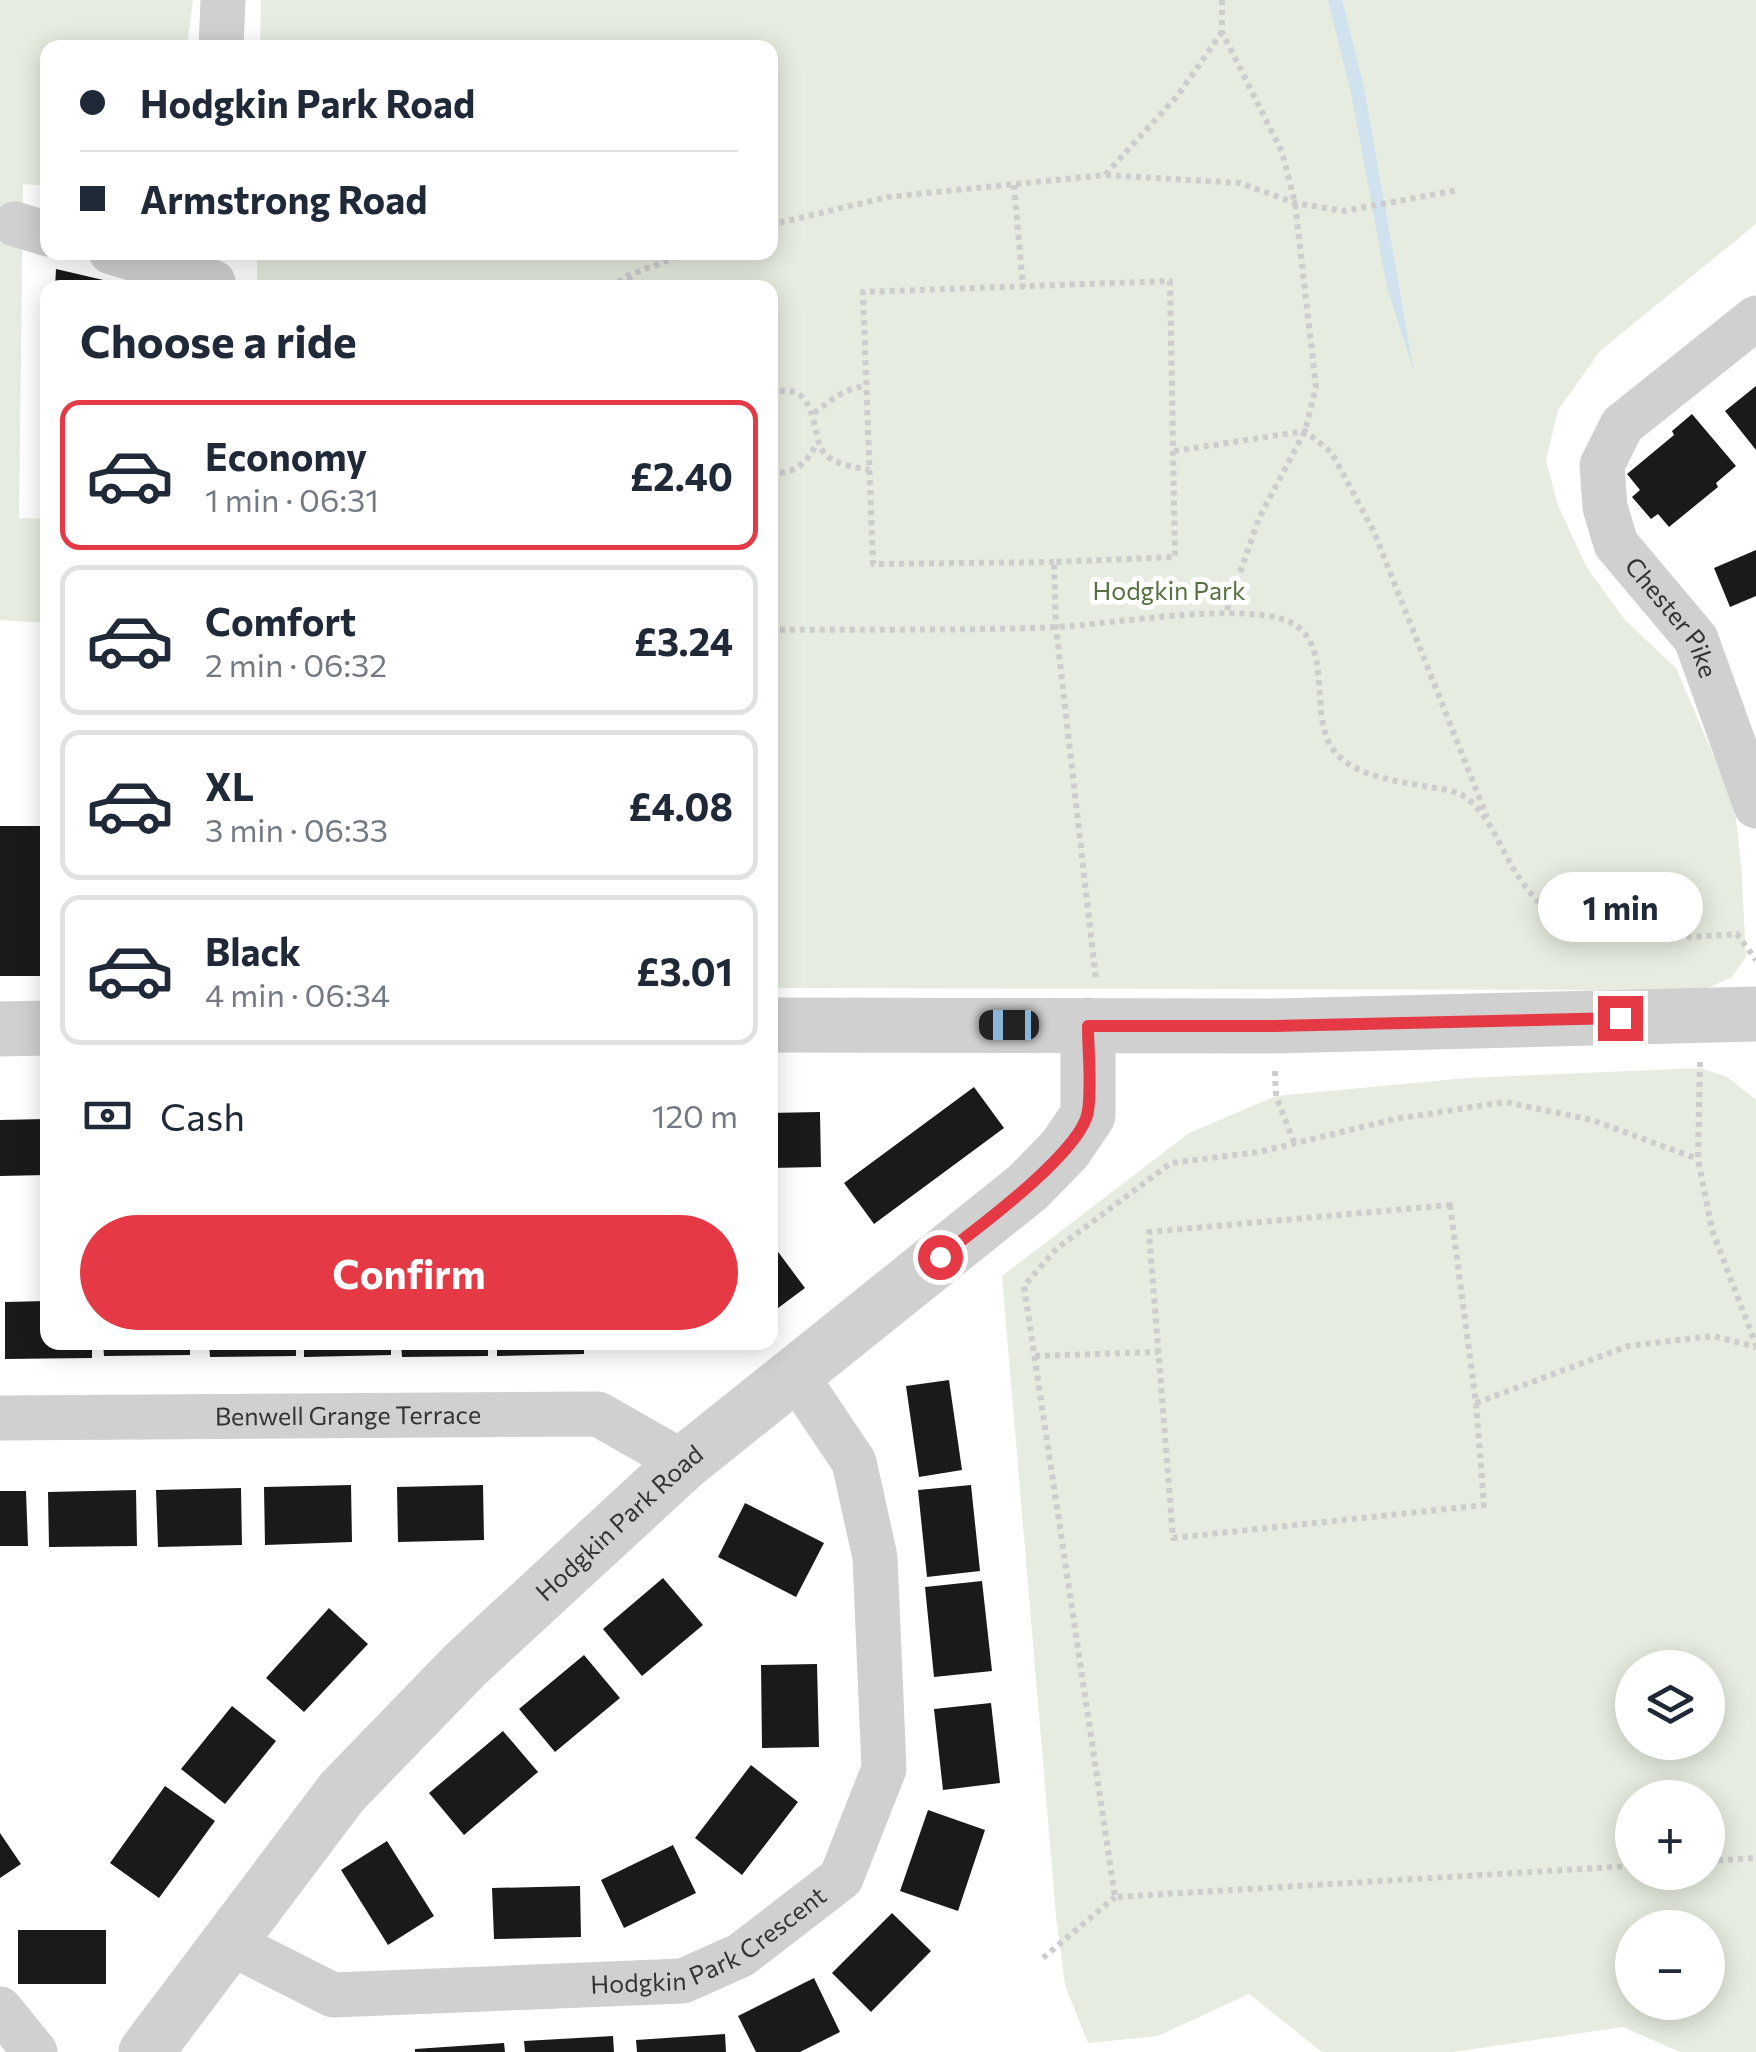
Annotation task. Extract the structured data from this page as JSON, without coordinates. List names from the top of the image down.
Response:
{
  "streets": {
    "street": [
      "Chester Pike",
      "Benwell Grange Terrace",
      "Hodgkin Park Road",
      "Hodgkin Park Crescent"
    ]
  },
  "crossings": [
    ["Benwell Grange Terrace", "Hodgkin Park Road"],
    ["Hodgkin Park Road", "Hodgkin Park Crescent"]
  ],
  "parks": ["Hodgkin Park"],
  "page": {
    "banner": ["Hodgkin Park Road", "Armstrong Road"],
    "heading": "Choose a ride",
    "list": [
      {
        "name": "Economy",
        "note": "1 min · 06:31",
        "value": "£2.40"
      },
      {
        "name": "Comfort",
        "note": "2 min · 06:32",
        "value": "£3.24"
      },
      {
        "name": "XL",
        "note": "3 min · 06:33",
        "value": "£4.08"
      },
      {
        "name": "Black",
        "note": "4 min · 06:34",
        "value": "£3.01"
      }
    ],
    "bubble": "1 min",
    "pay": ["Cash", "120 m"],
    "buttons": "Confirm",
    "map_buttons": ["+", "−"]
  }
}
